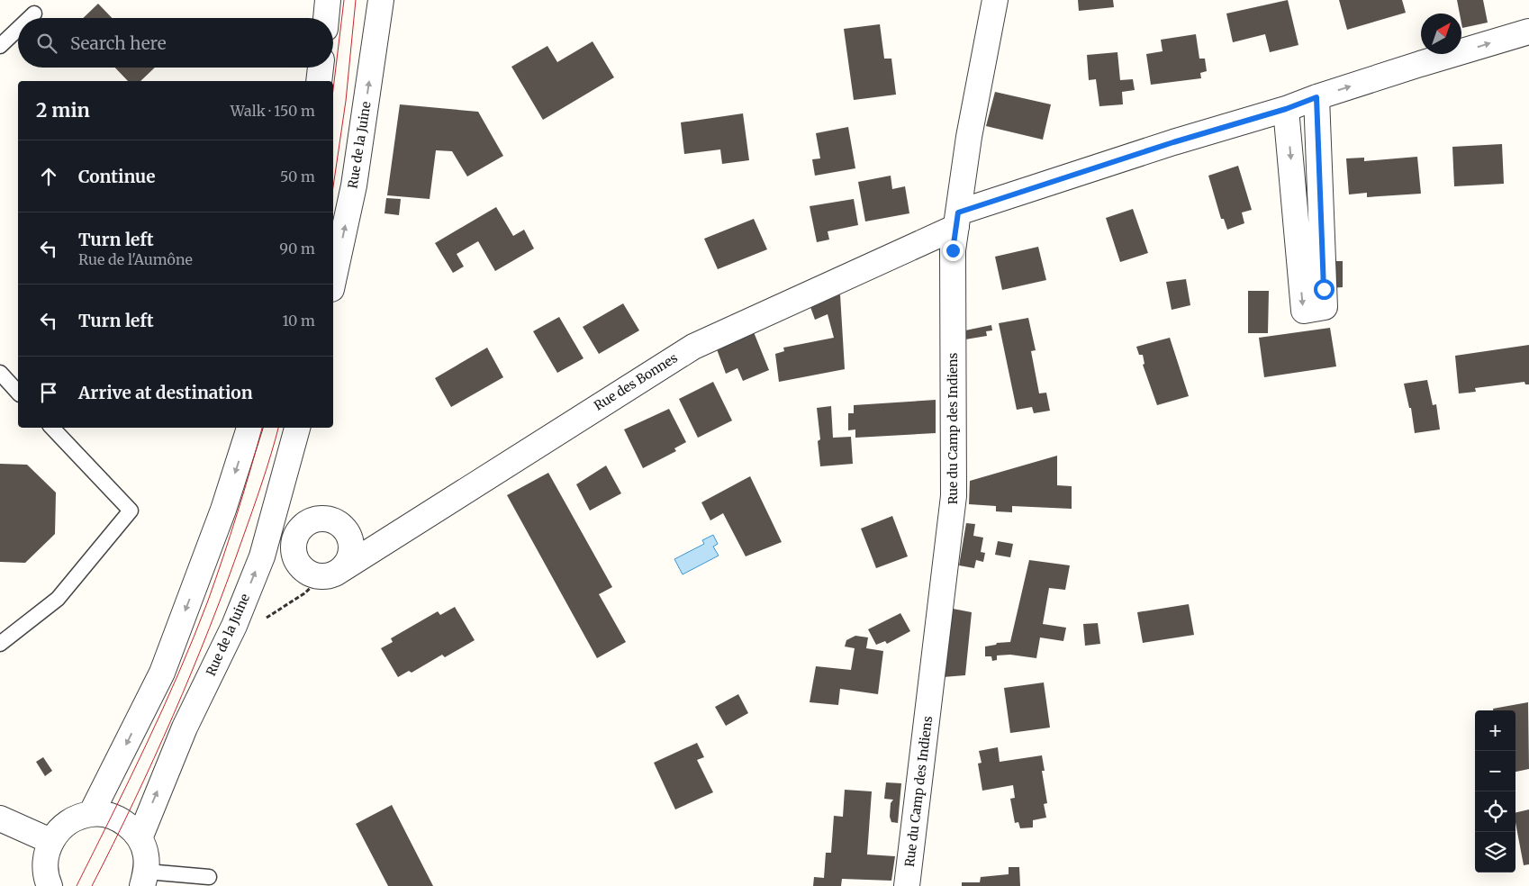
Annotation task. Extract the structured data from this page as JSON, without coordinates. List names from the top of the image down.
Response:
{
  "streets": {
    "street": ["Rue de la Juine", "Rue des Bonnes", "Rue du Camp des Indiens"]
  },
  "crossings": [
    ["Rue des Bonnes", "Rue du Camp des Indiens"]
  ],
  "north": "top right",
  "page": {
    "search": "Search here",
    "heading": ["2 min", "Walk · 150 m"],
    "list": [
      ["Continue", "50 m"],
      ["Turn left", "Rue de l'Aumône", "90 m"],
      ["Turn left", "10 m"],
      "Arrive at destination"
    ],
    "map_buttons": ["+", "−"]
  }
}
